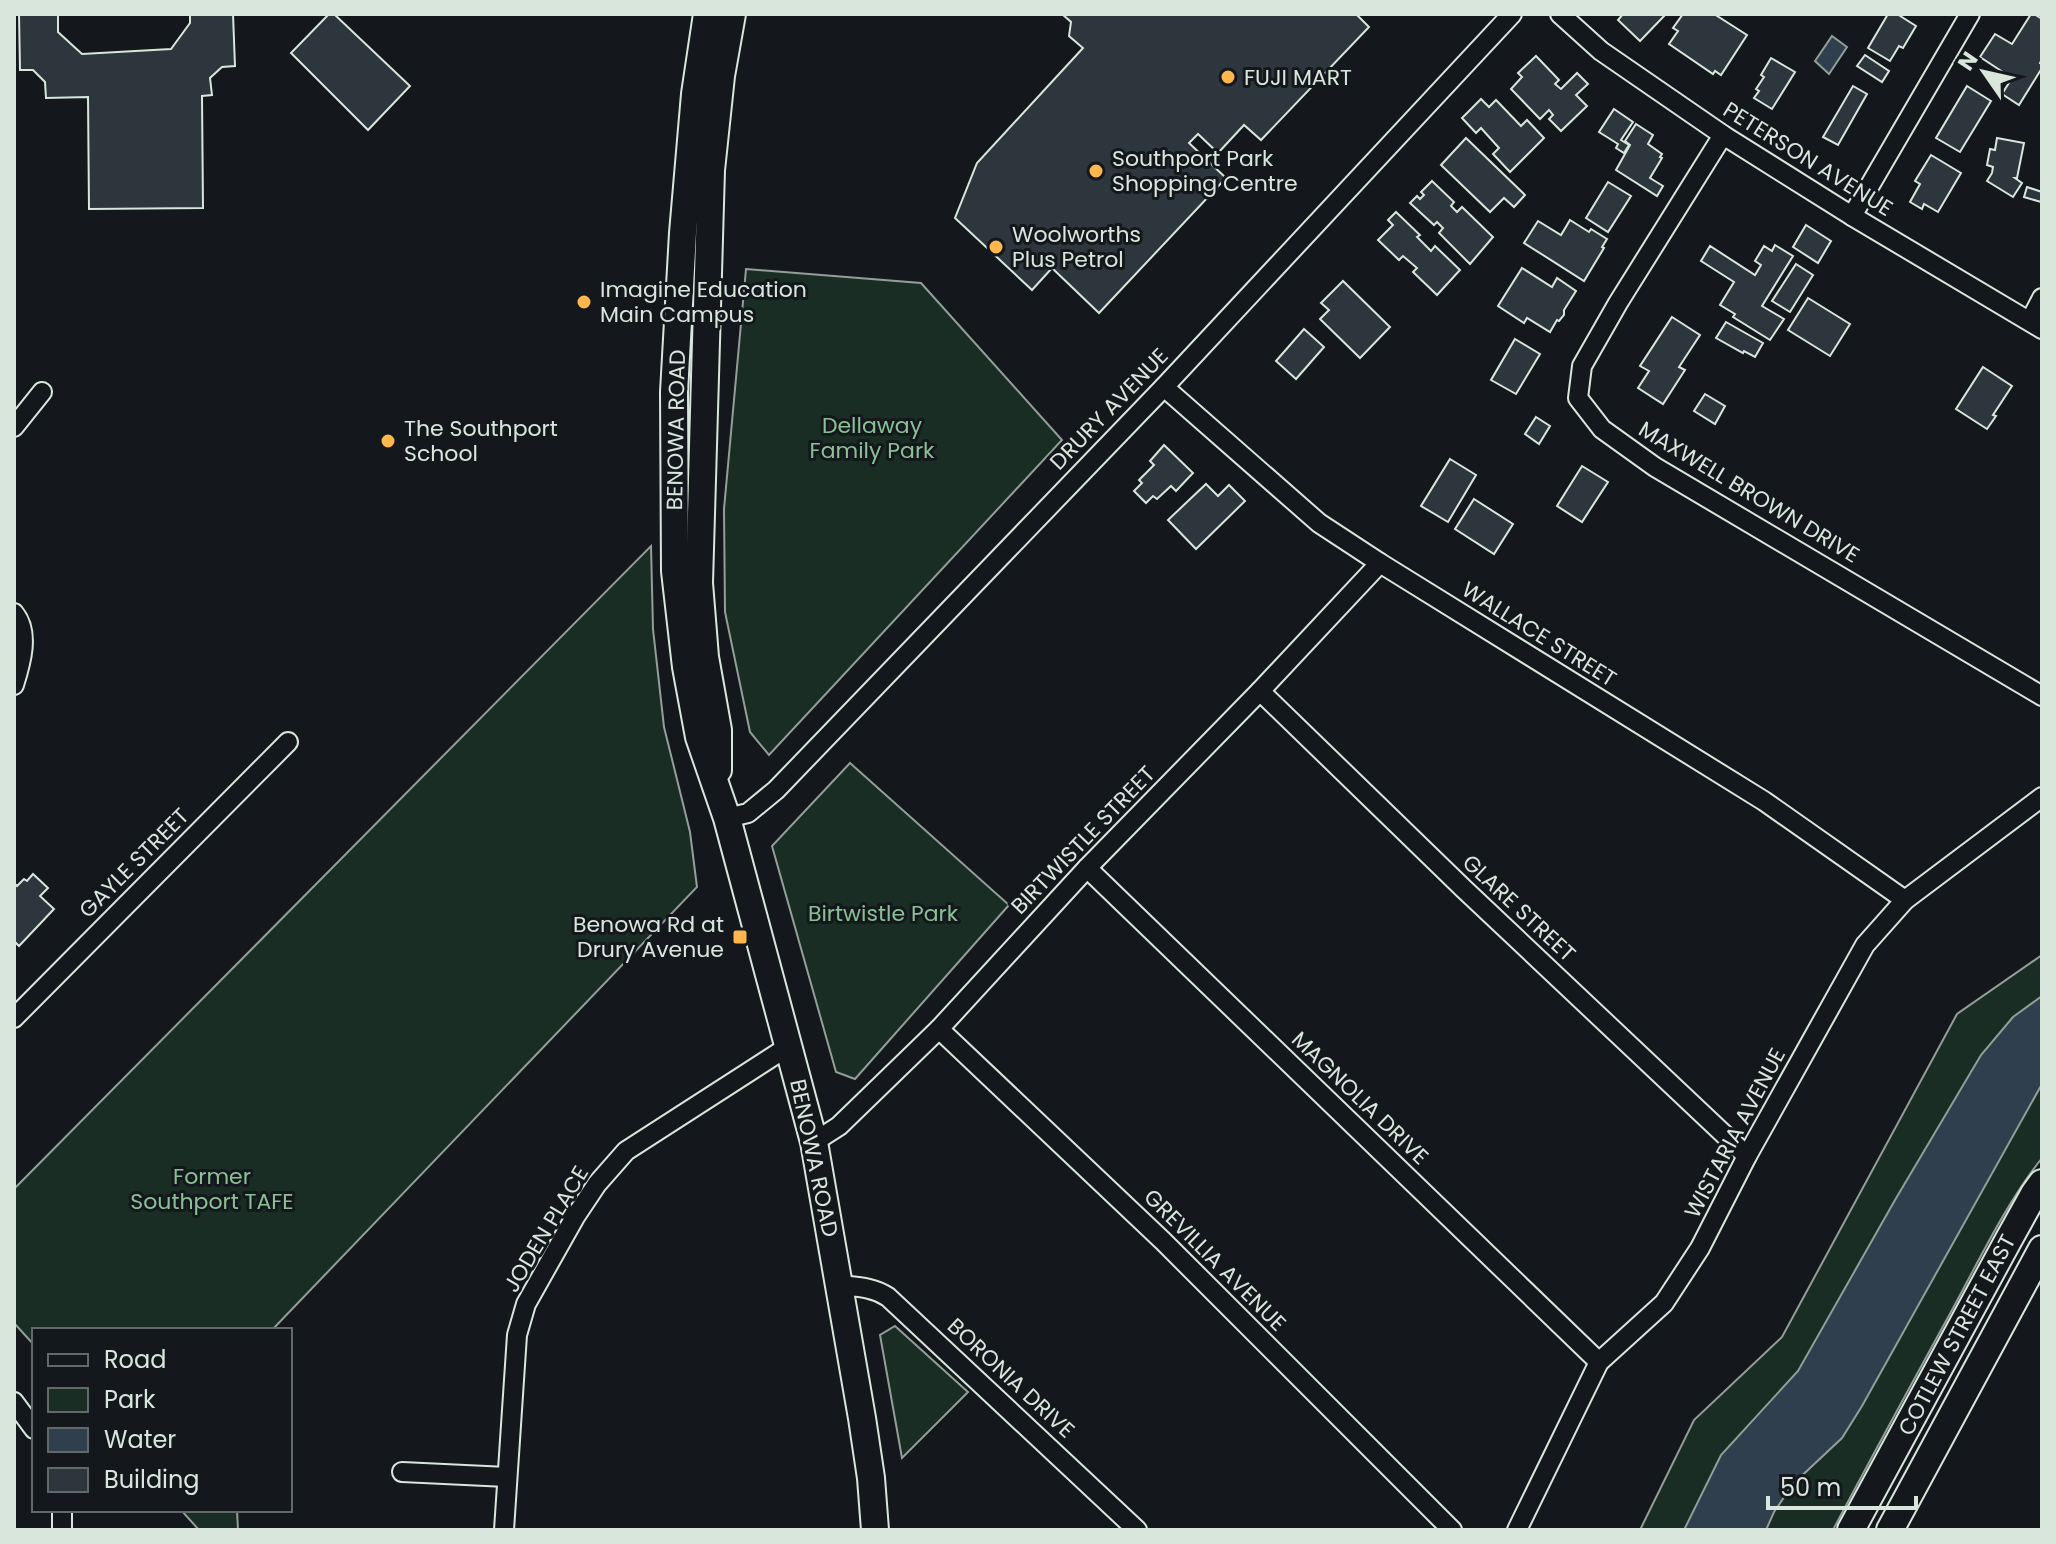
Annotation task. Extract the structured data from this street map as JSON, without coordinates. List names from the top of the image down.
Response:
{
  "streets": {
    "main road": ["BENOWA ROAD", "COTLEW STREET EAST"],
    "street": [
      "PETERSON AVENUE",
      "DRURY AVENUE",
      "MAXWELL BROWN DRIVE",
      "WALLACE STREET",
      "BIRTWISTLE STREET",
      "GAYLE STREET",
      "GLARE STREET",
      "MAGNOLIA DRIVE",
      "WISTARIA AVENUE",
      "JODEN PLACE",
      "GREVILLIA AVENUE",
      "BORONIA DRIVE"
    ]
  },
  "crossings": [
    ["PETERSON AVENUE", "MAXWELL BROWN DRIVE"],
    ["DRURY AVENUE", "BENOWA ROAD"],
    ["DRURY AVENUE", "WALLACE STREET"],
    ["BENOWA ROAD", "BIRTWISTLE STREET"],
    ["BENOWA ROAD", "JODEN PLACE"],
    ["BENOWA ROAD", "BORONIA DRIVE"],
    ["WALLACE STREET", "BIRTWISTLE STREET"],
    ["WALLACE STREET", "WISTARIA AVENUE"],
    ["BIRTWISTLE STREET", "GLARE STREET"],
    ["BIRTWISTLE STREET", "MAGNOLIA DRIVE"],
    ["BIRTWISTLE STREET", "GREVILLIA AVENUE"],
    ["GLARE STREET", "WISTARIA AVENUE"],
    ["MAGNOLIA DRIVE", "WISTARIA AVENUE"]
  ],
  "parks": ["Dellaway Family Park", "Birtwistle Park", "Former Southport TAFE"],
  "places": {
    "other": [
      "FUJI MART",
      "Southport Park Shopping Centre",
      "Woolworths Plus Petrol",
      "Imagine Education Main Campus",
      "The Southport School"
    ],
    "transit": ["Benowa Rd at Drury Avenue"]
  },
  "legend": [
    "Road",
    "Park",
    "Water",
    "Building"
  ],
  "scale_bar": "50 m",
  "north": "top left"
}
